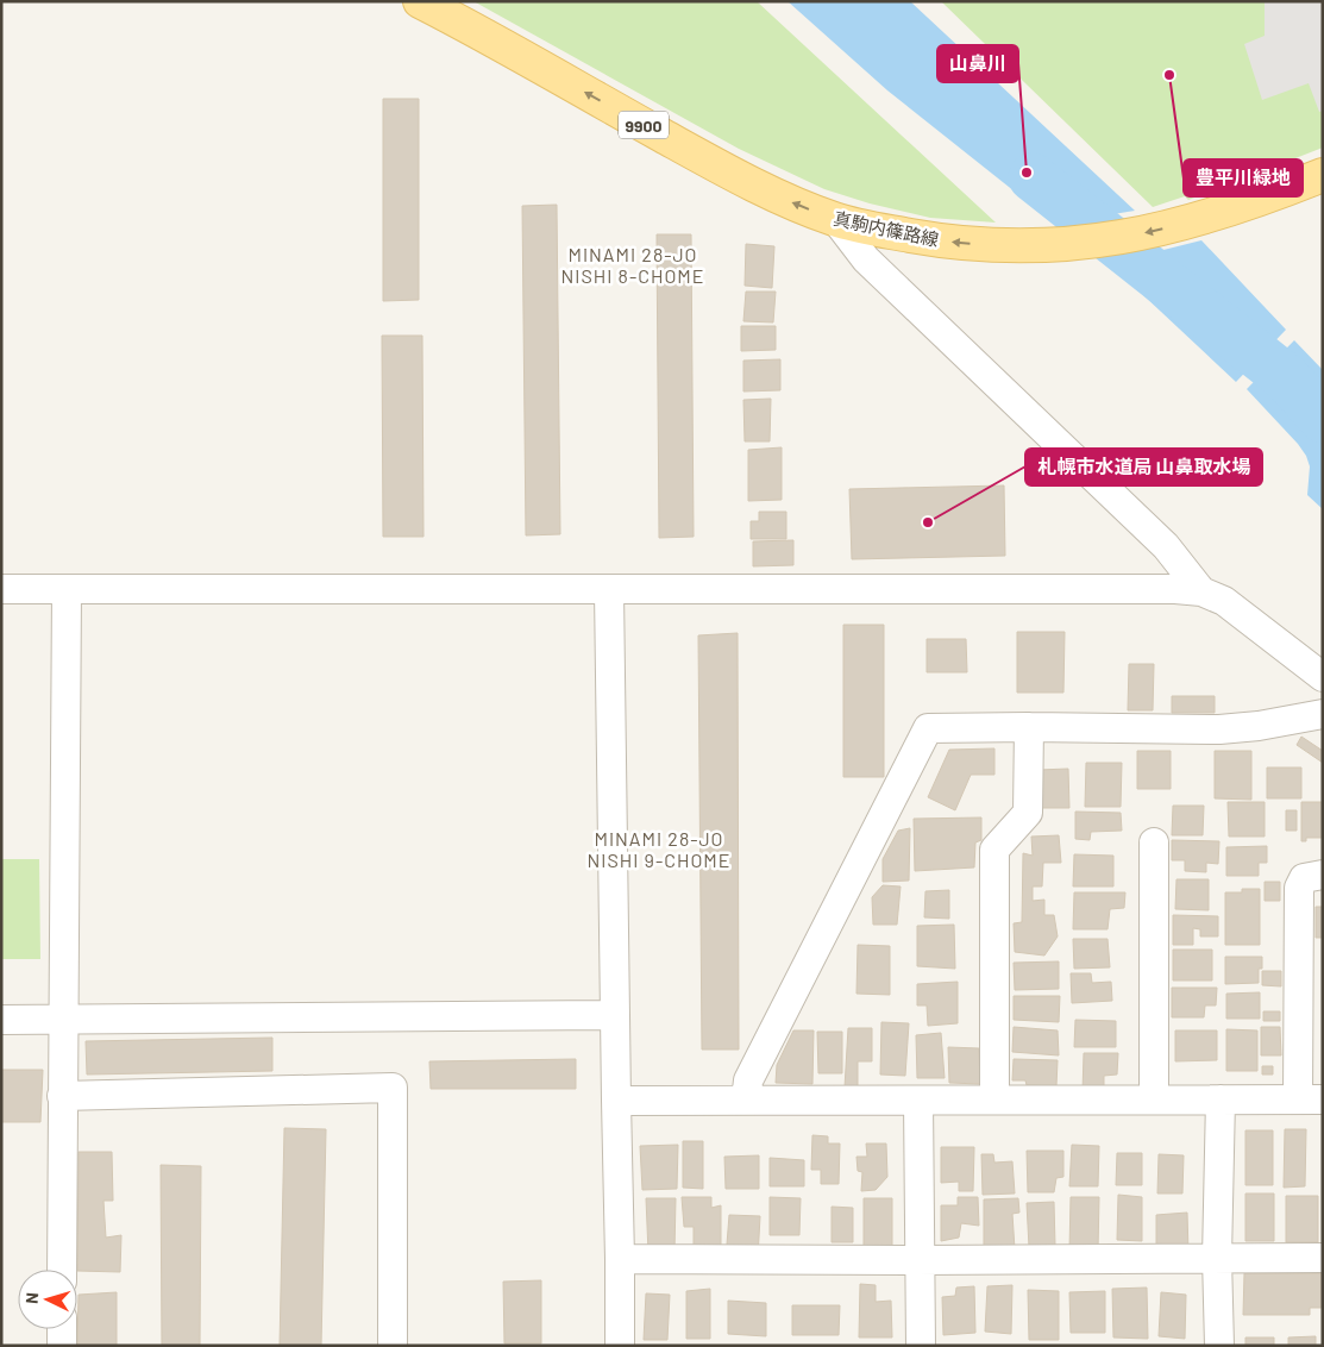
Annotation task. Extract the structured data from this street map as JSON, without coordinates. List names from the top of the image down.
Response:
{
  "streets": {
    "main road": ["9900", "真駒内篠路線"]
  },
  "one_way": ["真駒内篠路線"],
  "districts": ["MINAMI 28-JO NISHI 8-CHOME", "MINAMI 28-JO NISHI 9-CHOME"],
  "places": ["豊平川緑地", "山鼻川", "札幌市水道局 山鼻取水場"],
  "north": "left"
}
